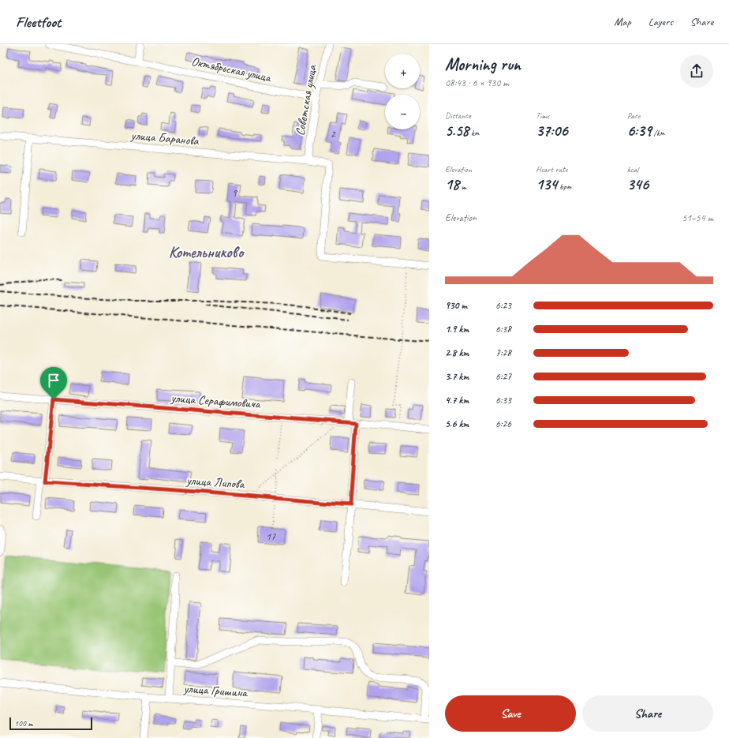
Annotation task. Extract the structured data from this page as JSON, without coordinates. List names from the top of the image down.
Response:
{
  "streets": {
    "street": [
      "Октябрьская улица",
      "Советская улица",
      "улица Баранова",
      "улица Серафимовича",
      "улица Липова",
      "улица Гришина"
    ]
  },
  "crossings": [
    ["Октябрьская улица", "Советская улица"],
    ["Советская улица", "улица Баранова"]
  ],
  "districts": ["Котельниково"],
  "house_numbers": ["2", "9", "17"],
  "scale_bar": "100 m",
  "page": {
    "header": "Fleetfoot",
    "nav": ["Map", "Layers", "Share"],
    "heading": ["Morning run", "08:43 · 6 × 930 m"],
    "map_buttons": ["+", "−"],
    "stats": [
      ["Distance", "5.58 km"],
      ["Time", "37:06"],
      ["Pace", "6:39 /km"],
      ["Elevation", "18 m"],
      ["Heart rate", "134 bpm"],
      ["kcal", "346"]
    ],
    "chart": ["Elevation", "51–54 m"],
    "list": [
      {
        "name": "930 m",
        "note": "6:23"
      },
      {
        "name": "1.9 km",
        "note": "6:38"
      },
      {
        "name": "2.8 km",
        "note": "7:28"
      },
      {
        "name": "3.7 km",
        "note": "6:27"
      },
      {
        "name": "4.7 km",
        "note": "6:33"
      },
      {
        "name": "5.6 km",
        "note": "6:26"
      }
    ],
    "buttons": ["Save", "Share"],
    "scale": "100 m"
  }
}
